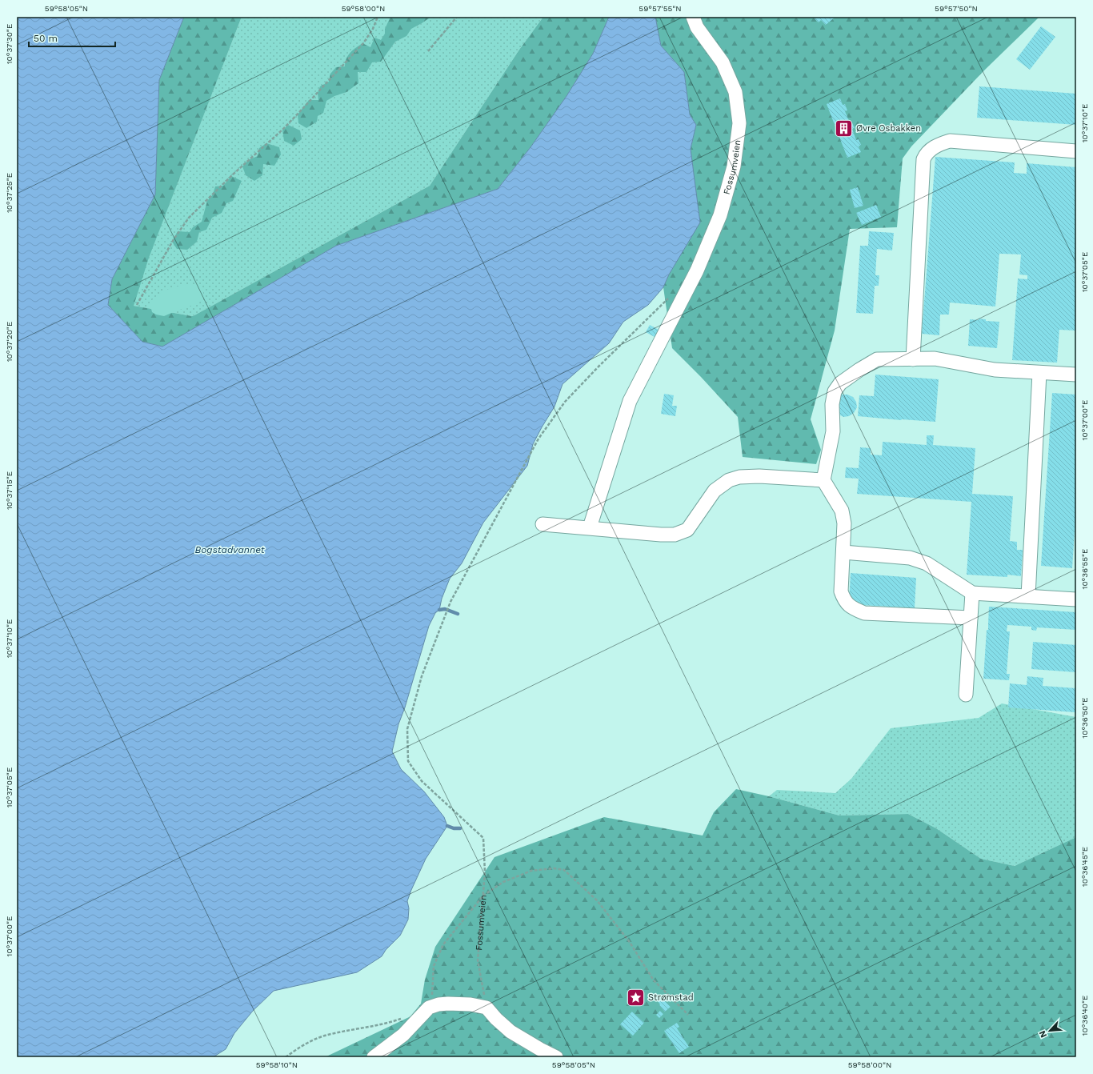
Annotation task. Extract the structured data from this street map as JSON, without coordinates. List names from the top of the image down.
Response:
{
  "streets": {
    "street": ["Fossumveien"]
  },
  "water": ["Bogstadvannet"],
  "places": {
    "building": ["Øvre Osbakken"],
    "place": ["Strømstad"]
  },
  "scale_bar": "50 m",
  "north": "bottom left",
  "coordinates": [
    "59°58'05\"N",
    "59°58'00\"N",
    "59°57'55\"N",
    "59°57'50\"N",
    "10°37'30\"E",
    "10°37'10\"E",
    "10°37'25\"E",
    "10°37'05\"E",
    "10°37'20\"E",
    "10°37'00\"E",
    "10°37'15\"E",
    "10°36'55\"E",
    "10°36'50\"E",
    "10°36'45\"E",
    "10°36'40\"E",
    "59°58'10\"N"
  ]
}
